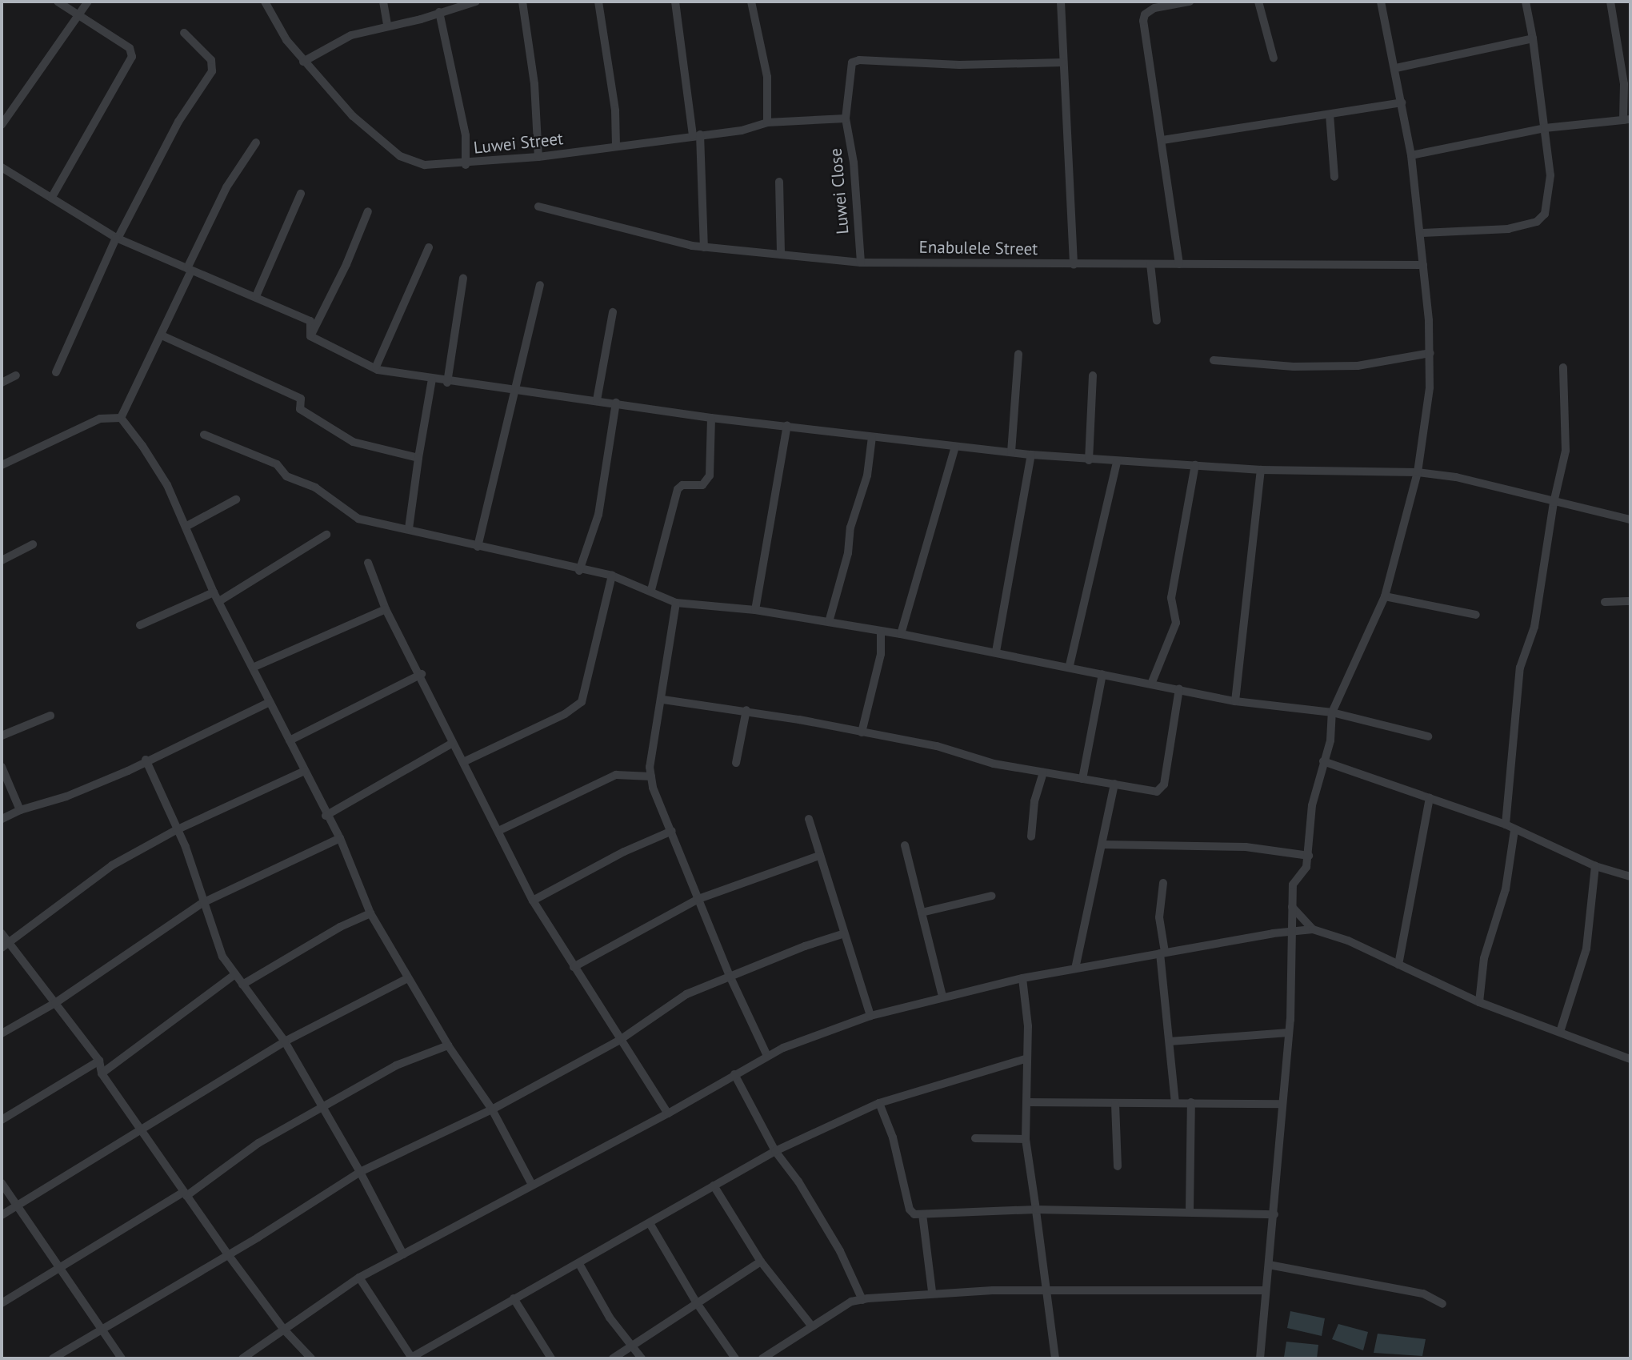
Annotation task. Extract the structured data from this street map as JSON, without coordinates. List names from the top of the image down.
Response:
{
  "streets": {
    "street": ["Luwei Street", "Luwei Close", "Enabulele Street"]
  },
  "crossings": [
    ["Luwei Street", "Luwei Close"],
    ["Luwei Close", "Enabulele Street"]
  ]
}
